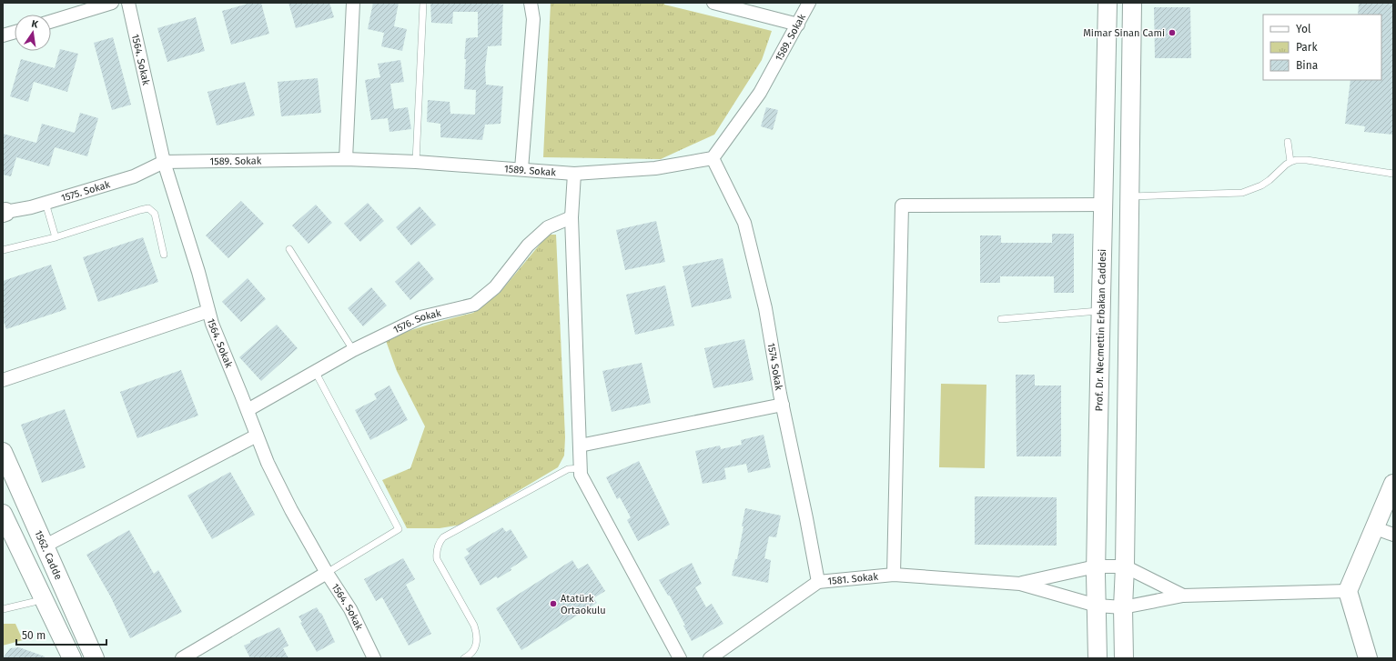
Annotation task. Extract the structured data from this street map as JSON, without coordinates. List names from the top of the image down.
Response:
{
  "streets": {
    "main road": ["Prof. Dr. Necmettin Erbakan Caddesi", "1562. Cadde"],
    "street": [
      "1589. Sokak",
      "1564. Sokak",
      "1575. Sokak",
      "1576. Sokak",
      "1574 Sokak",
      "1581. Sokak"
    ]
  },
  "crossings": [
    ["1589. Sokak", "1564. Sokak"],
    ["1589. Sokak", "1575. Sokak"],
    ["1589. Sokak", "1574 Sokak"],
    ["1564. Sokak", "1575. Sokak"],
    ["1564. Sokak", "1576. Sokak"],
    ["1574 Sokak", "1581. Sokak"]
  ],
  "places": ["Mimar Sinan Cami", "Atatürk Ortaokulu"],
  "legend": ["Yol", "Park", "Bina"],
  "scale_bar": "50 m",
  "north": "top"
}
